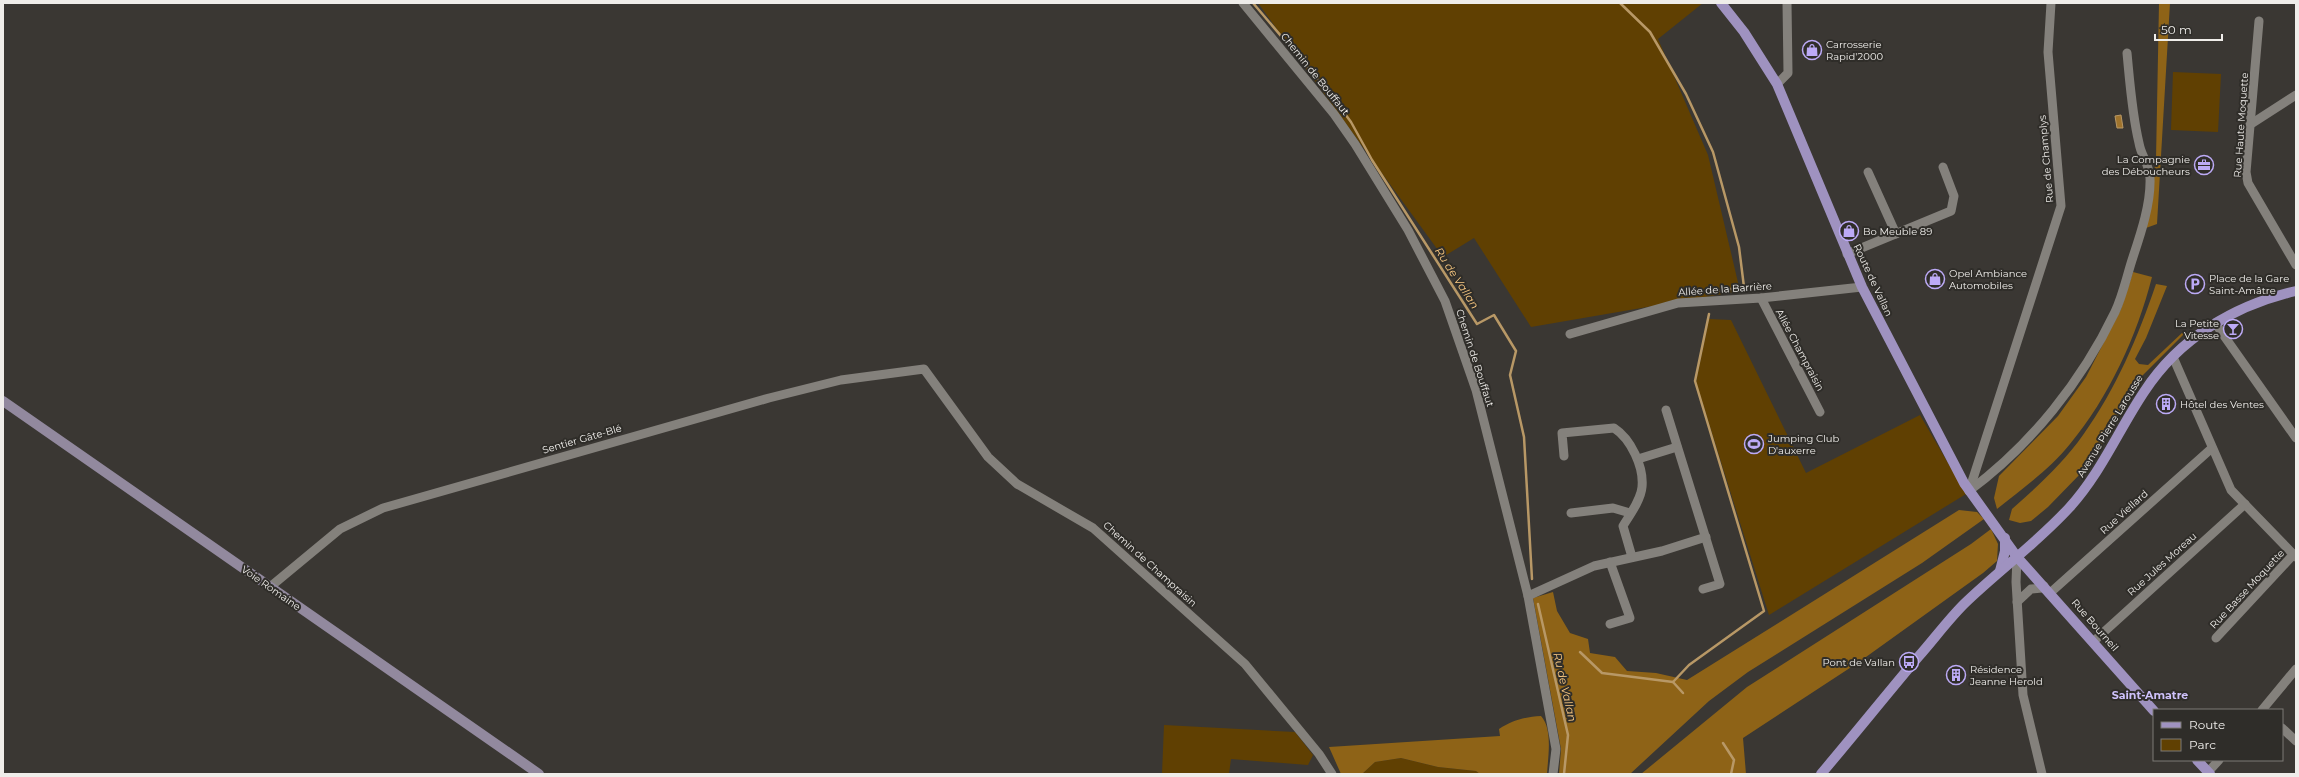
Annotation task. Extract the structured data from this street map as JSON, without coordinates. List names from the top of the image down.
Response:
{
  "streets": {
    "main road": [
      "Route de Vallan",
      "Avenue Pierre Larousse",
      "Voie Romaine",
      "Rue Bourneil"
    ],
    "street": [
      "Chemin de Bouffaut",
      "Rue Haute Moquette",
      "Rue de Champlys",
      "Allée de la Barrière",
      "Allée Champraisin",
      "Sentier Gâte-Blé",
      "Rue Viellard",
      "Chemin de Champraisin",
      "Rue Jules Moreau",
      "Rue Basse Moquette"
    ]
  },
  "crossings": [
    ["Rue de Champlys", "Route de Vallan"],
    ["Route de Vallan", "Allée de la Barrière"],
    ["Route de Vallan", "Rue Bourneil"],
    ["Allée de la Barrière", "Allée Champraisin"],
    ["Avenue Pierre Larousse", "Rue Basse Moquette"],
    ["Avenue Pierre Larousse", "Rue Bourneil"],
    ["Sentier Gâte-Blé", "Chemin de Champraisin"],
    ["Sentier Gâte-Blé", "Voie Romaine"],
    ["Rue Viellard", "Rue Basse Moquette"],
    ["Rue Viellard", "Rue Bourneil"],
    ["Rue Jules Moreau", "Rue Basse Moquette"],
    ["Rue Jules Moreau", "Rue Bourneil"]
  ],
  "districts": ["Saint-Amatre"],
  "water": ["Ru de Vallan"],
  "places": {
    "shop": ["Carrosserie Rapid'2000", "Bo Meuble 89", "Opel Ambiance Automobiles"],
    "office": ["La Compagnie des Déboucheurs"],
    "parking": ["Place de la Gare Saint-Amâtre"],
    "bar": ["La Petite Vitesse"],
    "building": ["Hôtel des Ventes", "Résidence Jeanne Herold"],
    "sports": ["Jumping Club D'auxerre"],
    "bus stop": ["Pont de Vallan"]
  },
  "legend": ["Route", "Parc"],
  "scale_bar": "50 m"
}
